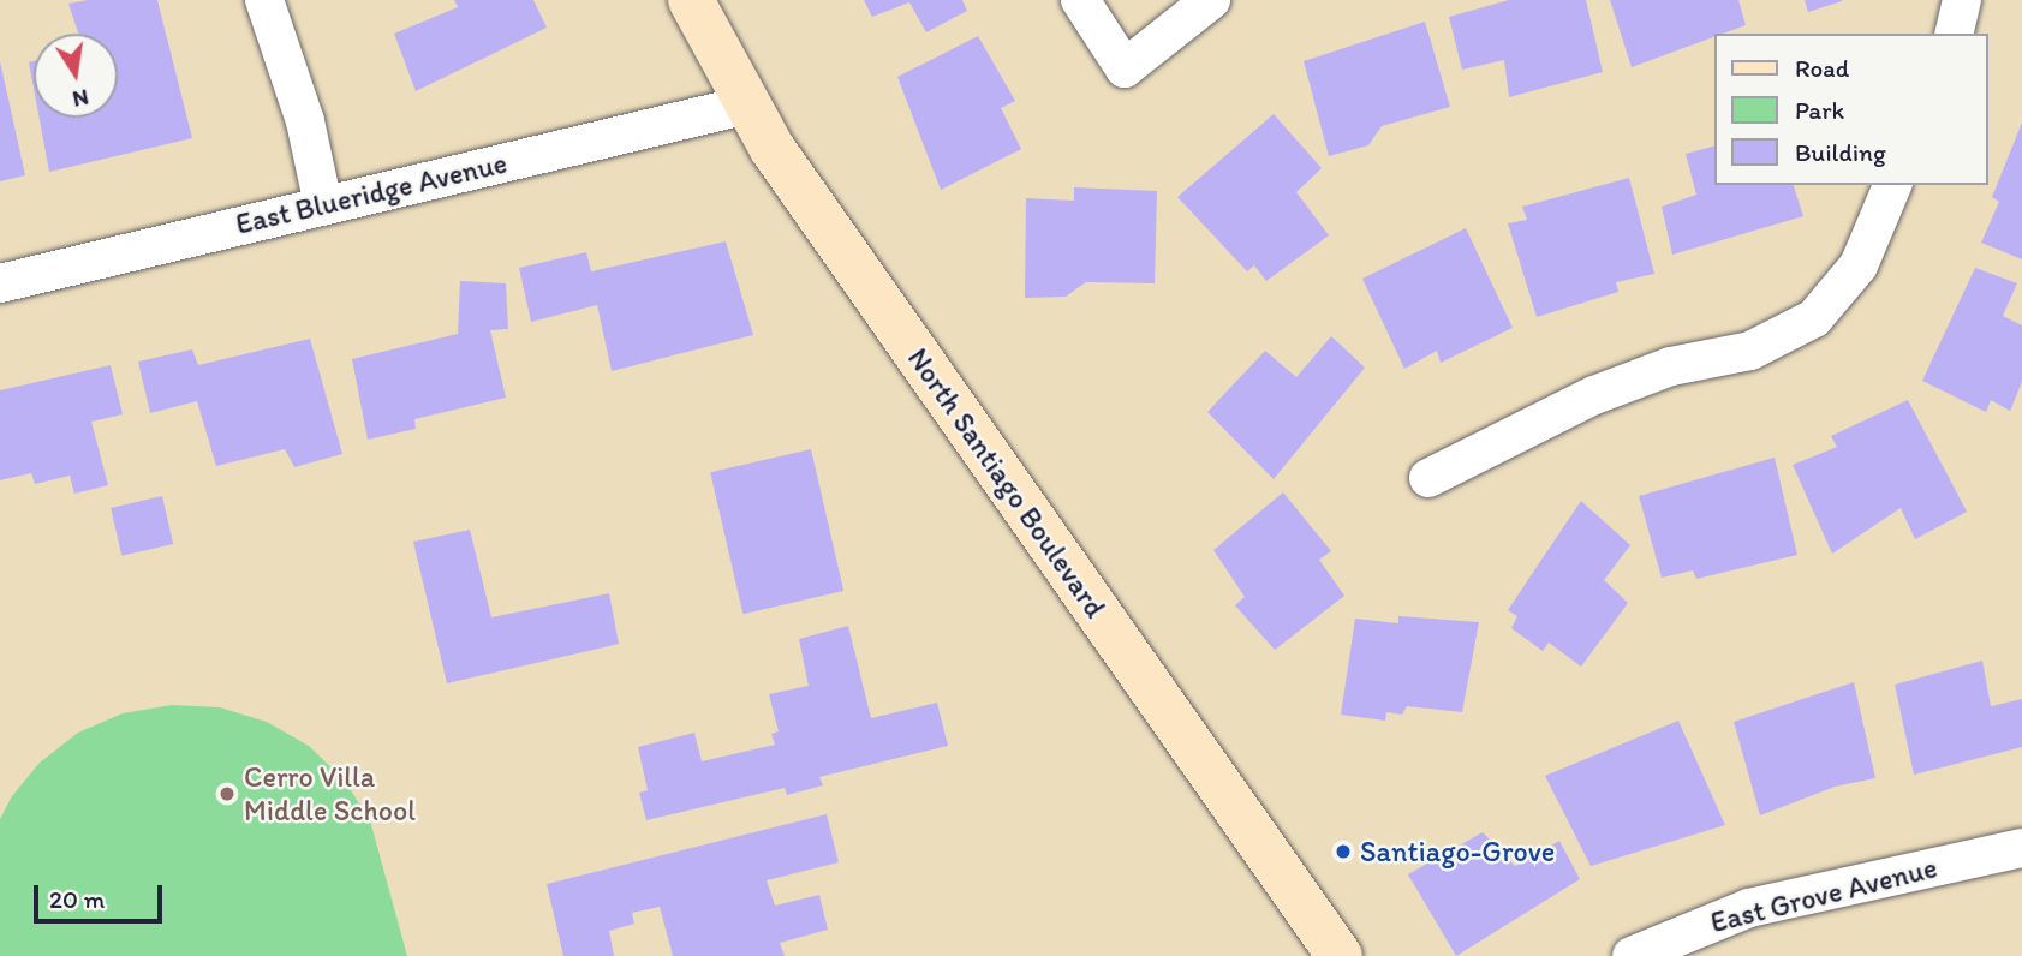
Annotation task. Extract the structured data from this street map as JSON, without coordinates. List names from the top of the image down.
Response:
{
  "streets": {
    "main road": ["North Santiago Boulevard"],
    "street": ["East Blueridge Avenue", "East Grove Avenue"]
  },
  "crossings": [
    ["East Blueridge Avenue", "North Santiago Boulevard"]
  ],
  "places": ["Cerro Villa Middle School", "Santiago-Grove"],
  "legend": ["Road", "Park", "Building"],
  "scale_bar": "20 m",
  "north": "bottom"
}
